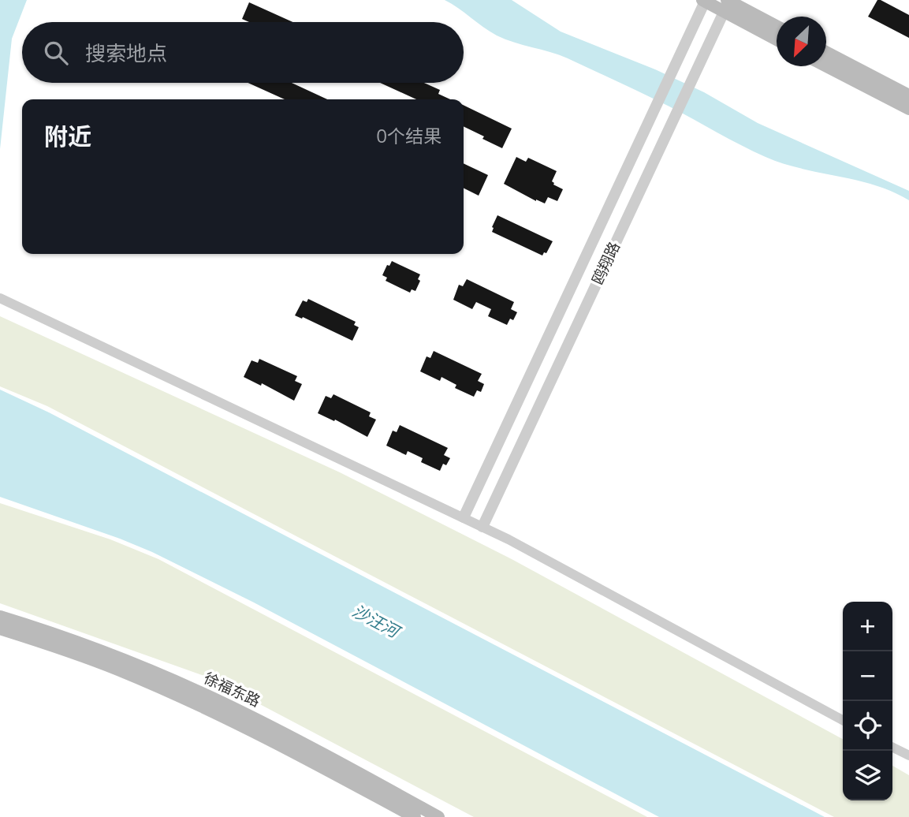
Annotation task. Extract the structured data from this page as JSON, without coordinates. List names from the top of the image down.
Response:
{
  "streets": {
    "main road": ["徐福东路"],
    "street": ["鸥翔路"]
  },
  "water": ["沙汪河"],
  "north": "bottom left",
  "page": {
    "search": "搜索地点",
    "heading": ["附近", "0个结果"],
    "map_buttons": ["+", "−"]
  }
}
